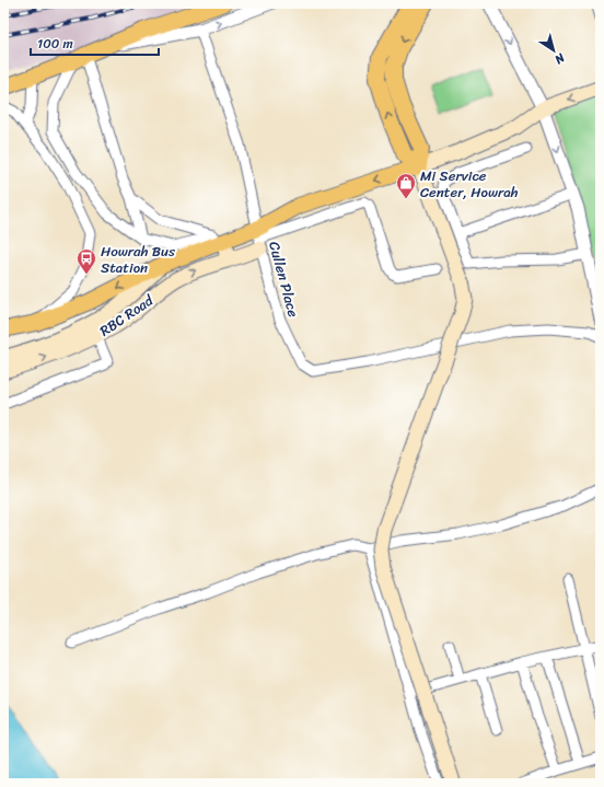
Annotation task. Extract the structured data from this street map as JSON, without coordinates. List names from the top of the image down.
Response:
{
  "streets": {
    "main road": ["RBC Road"],
    "street": ["Cullen Place"]
  },
  "crossings": [
    ["Cullen Place", "RBC Road"]
  ],
  "places": {
    "shop": ["Mi Service Center, Howrah"],
    "bus stop": ["Howrah Bus Station"]
  },
  "scale_bar": "100 m",
  "north": "bottom right"
}
